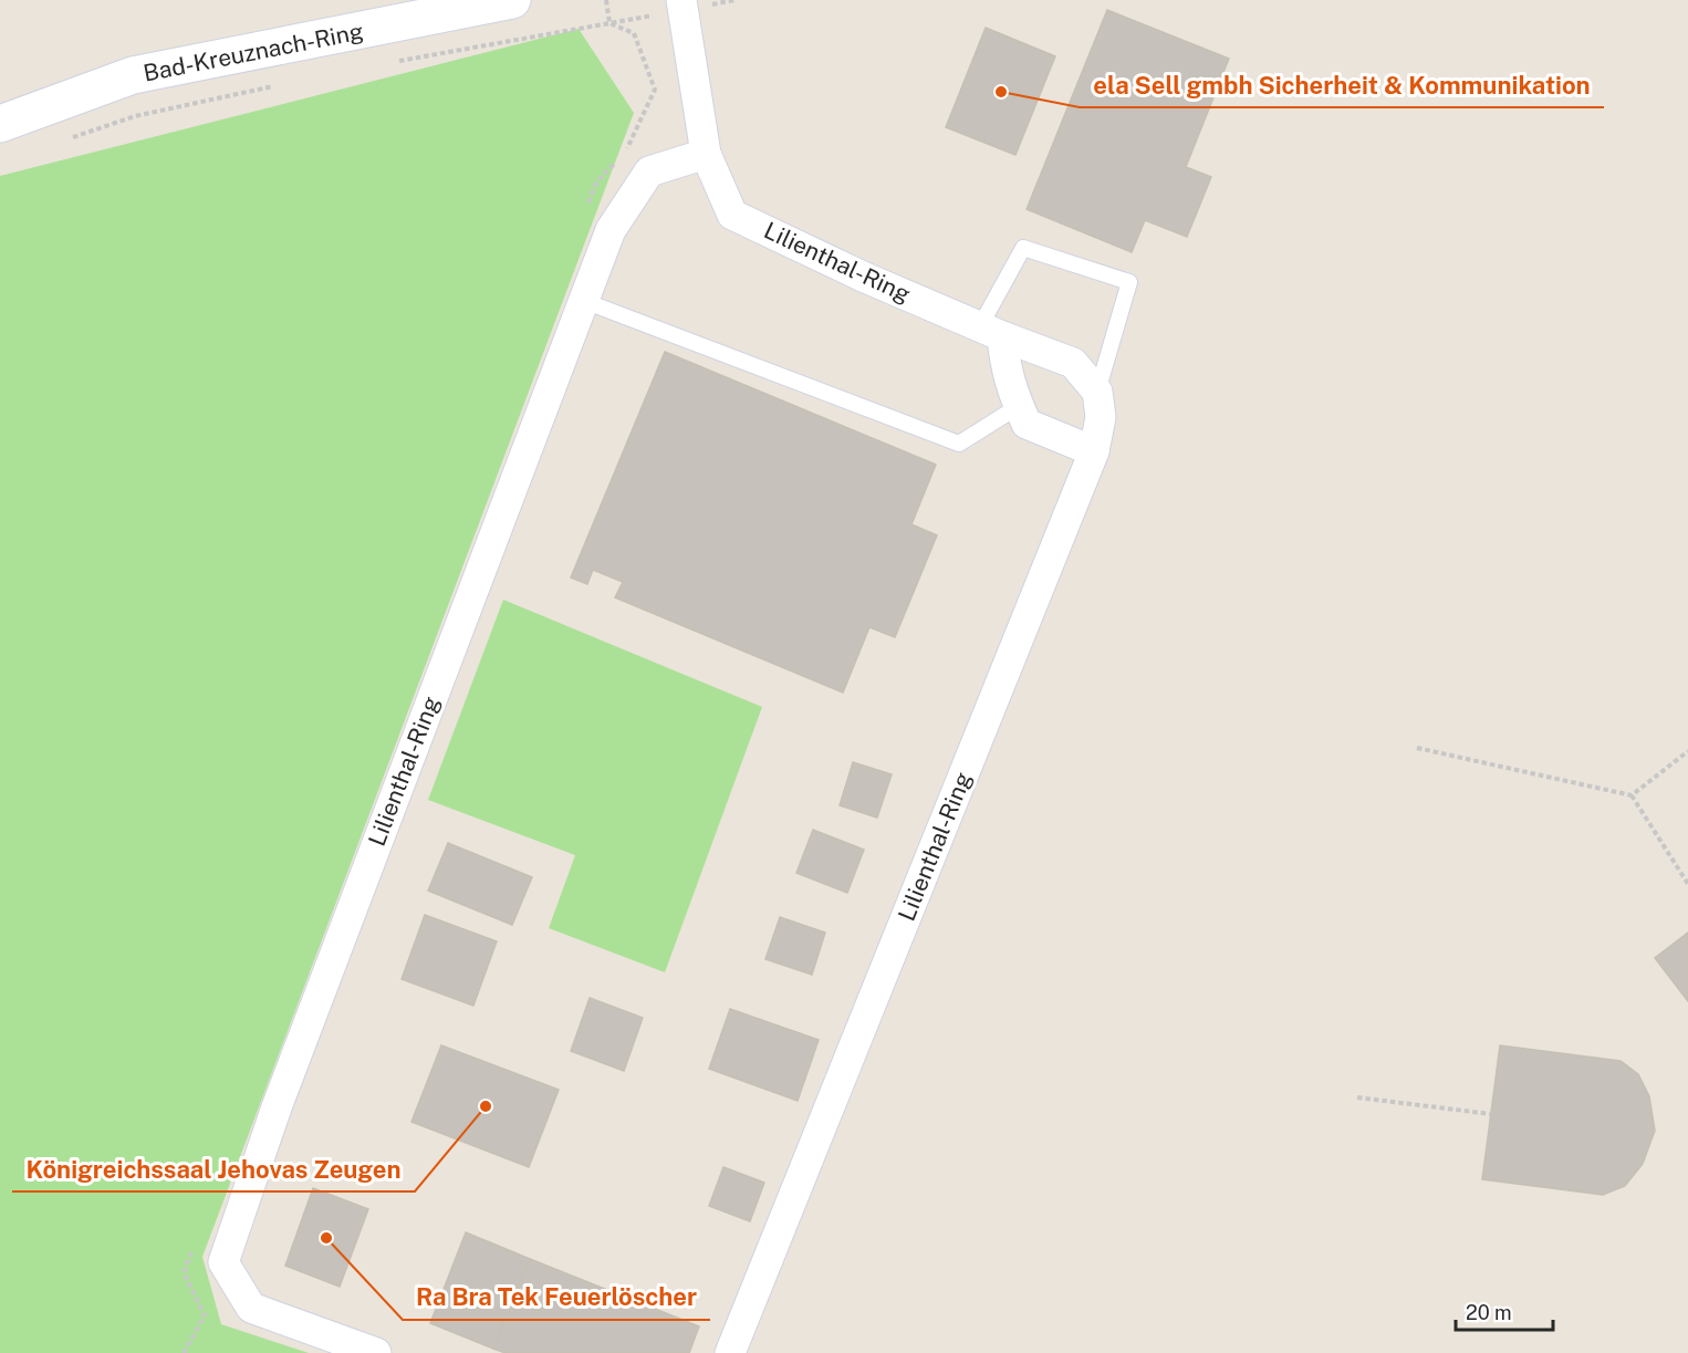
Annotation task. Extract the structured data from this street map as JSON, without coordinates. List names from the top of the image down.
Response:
{
  "streets": {
    "main road": ["Bad-Kreuznach-Ring"],
    "street": ["Lilienthal-Ring"]
  },
  "places": ["ela Sell gmbh Sicherheit & Kommunikation", "Königreichssaal Jehovas Zeugen", "Ra Bra Tek Feuerlöscher"],
  "scale_bar": "20 m"
}
